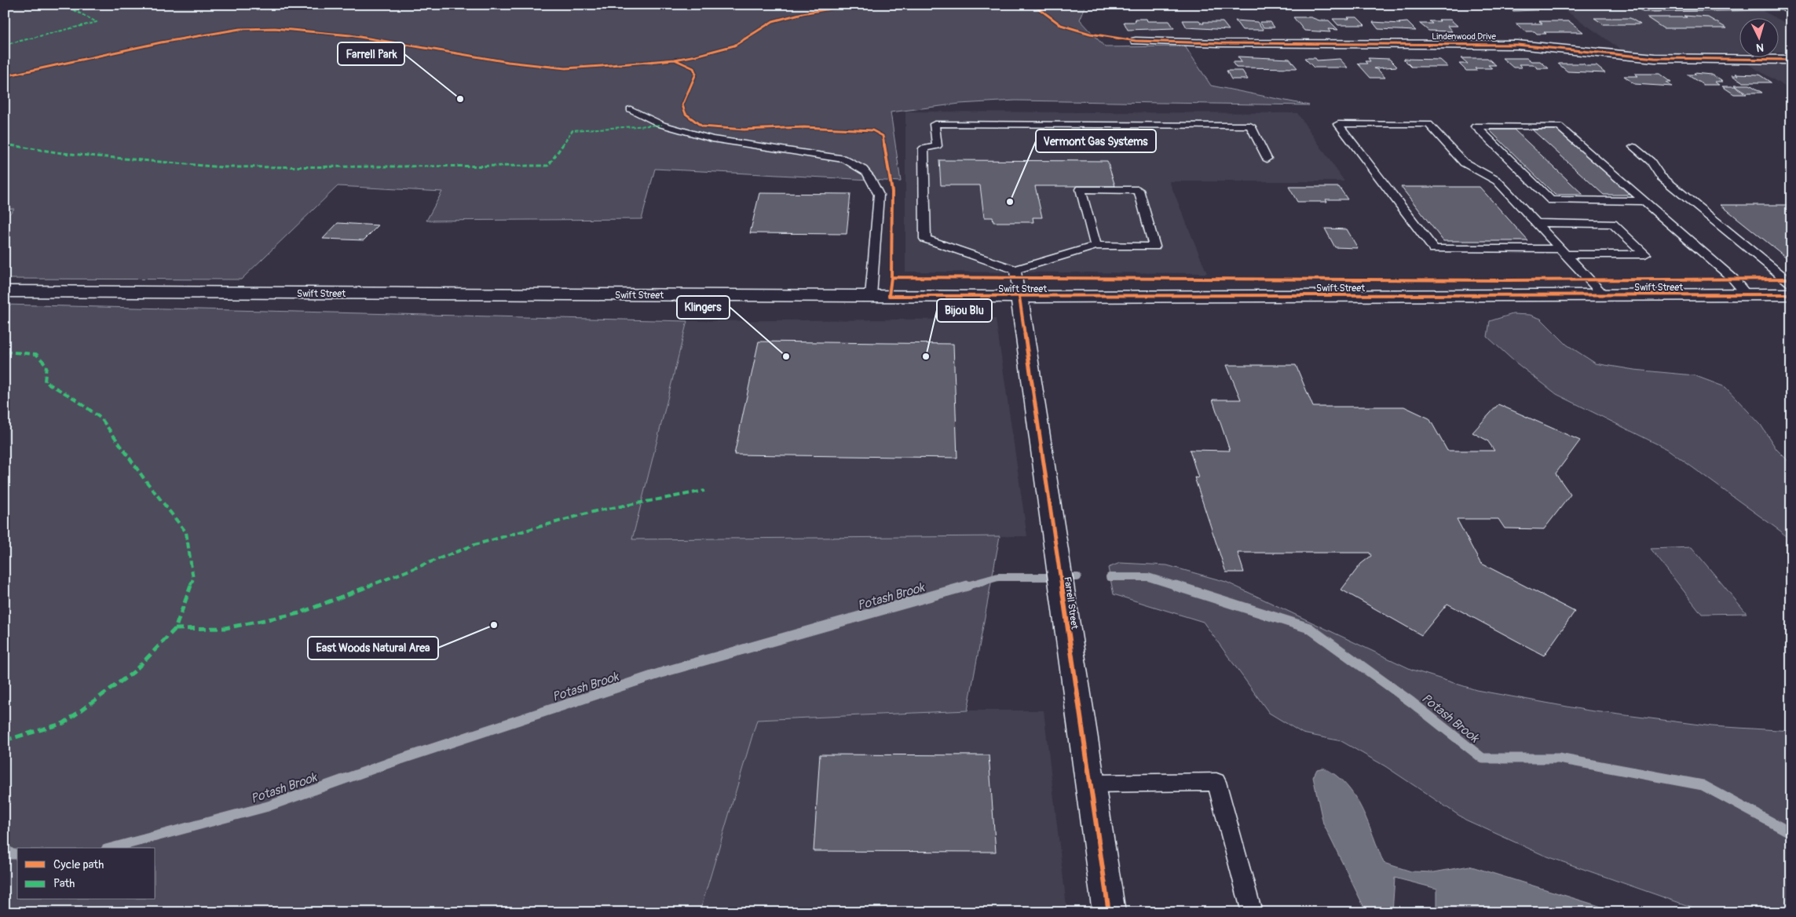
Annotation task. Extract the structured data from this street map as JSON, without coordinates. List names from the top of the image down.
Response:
{
  "streets": {
    "street": ["Lindenwood Drive", "Swift Street", "Farrell Street"]
  },
  "crossings": [
    ["Swift Street", "Farrell Street"]
  ],
  "water": ["Potash Brook"],
  "places": [
    "Farrell Park",
    "Vermont Gas Systems",
    "Klingers",
    "Bijou Blu",
    "East Woods Natural Area"
  ],
  "legend": ["Cycle path", "Path"],
  "north": "bottom"
}
